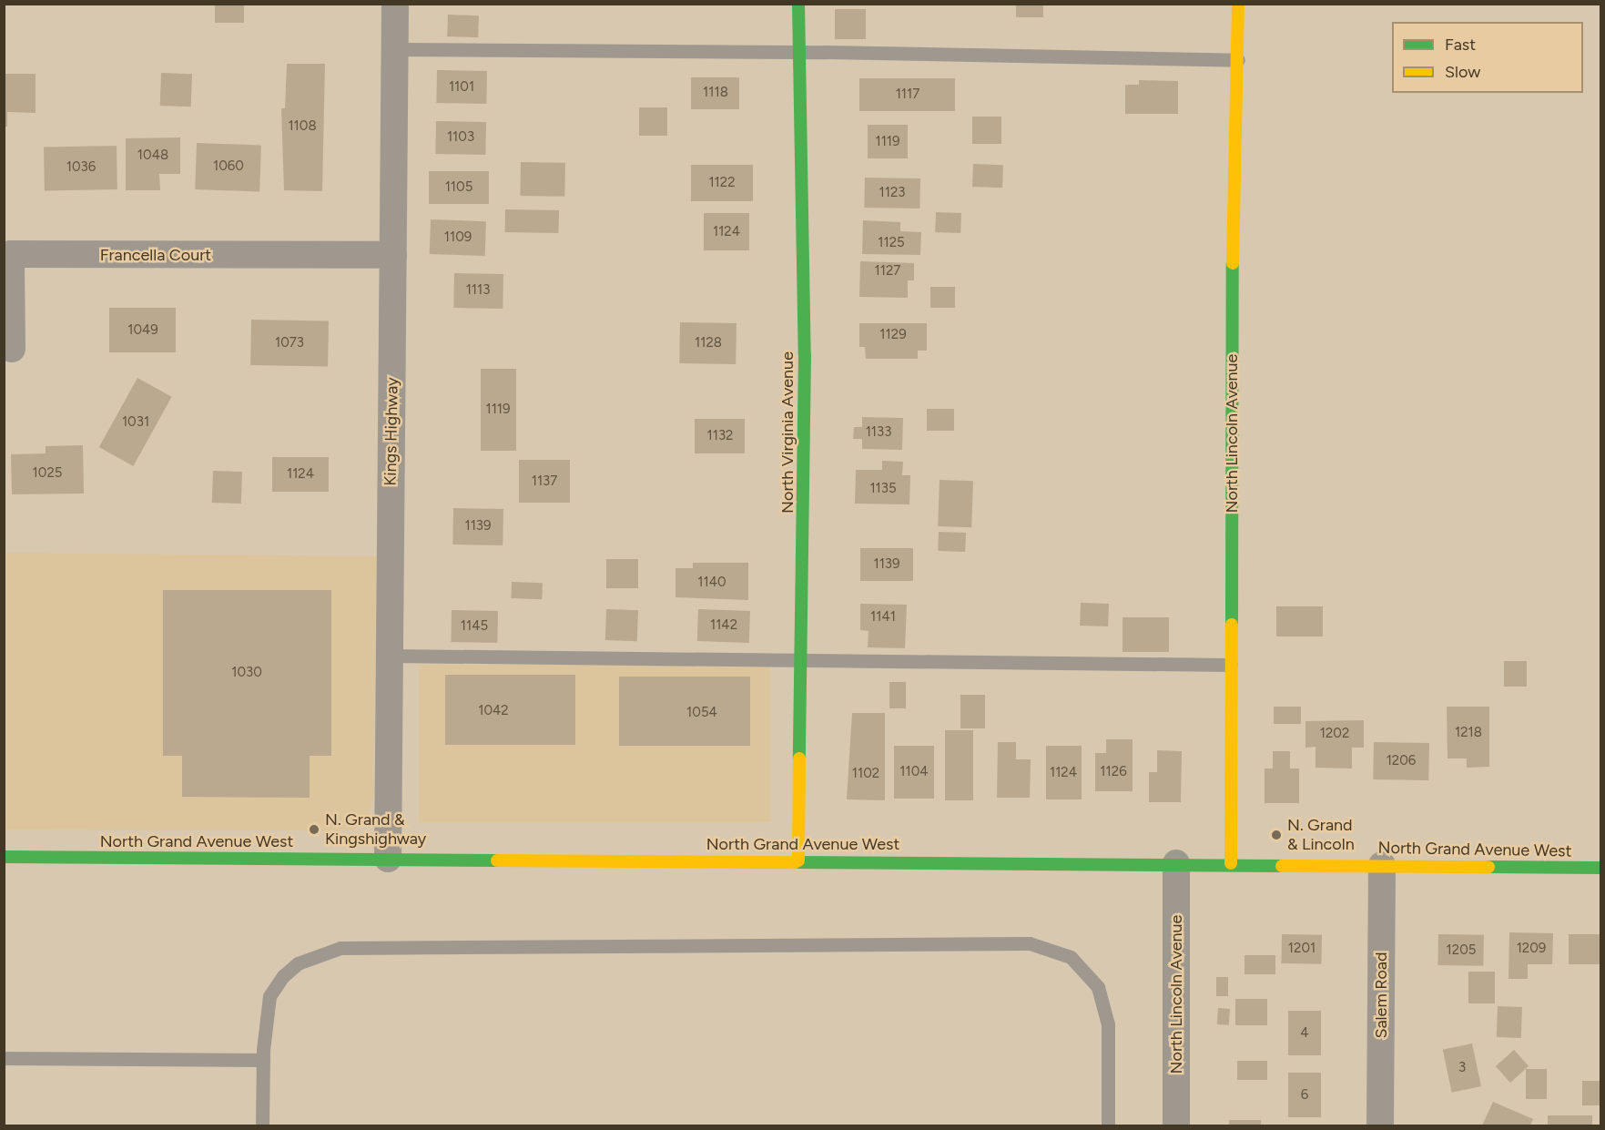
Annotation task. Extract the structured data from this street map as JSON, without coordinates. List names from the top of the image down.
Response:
{
  "streets": {
    "street": [
      "Francella Court",
      "Kings Highway",
      "North Virginia Avenue",
      "North Lincoln Avenue",
      "North Grand Avenue West",
      "Salem Road"
    ]
  },
  "crossings": [
    ["Francella Court", "Kings Highway"],
    ["Kings Highway", "North Grand Avenue West"],
    ["North Virginia Avenue", "North Grand Avenue West"],
    ["North Lincoln Avenue", "North Grand Avenue West"],
    ["North Grand Avenue West", "Salem Road"]
  ],
  "places": ["N. Grand & Kingshighway", "N. Grand & Lincoln"],
  "house_numbers": [
    "1101",
    "1118",
    "1117",
    "1108",
    "1103",
    "1119",
    "1048",
    "1060",
    "1036",
    "1122",
    "1105",
    "1123",
    "1124",
    "1109",
    "1125",
    "1127",
    "1113",
    "1049",
    "1129",
    "1073",
    "1128",
    "1119",
    "1031",
    "1133",
    "1132",
    "1025",
    "1124",
    "1137",
    "1135",
    "1139",
    "1139",
    "1140",
    "1141",
    "1142",
    "1145",
    "1030",
    "1042",
    "1054",
    "1218",
    "1202",
    "1206",
    "1104",
    "1126",
    "1124",
    "1102",
    "1201",
    "1209",
    "1205",
    "4",
    "3",
    "6"
  ],
  "legend": ["Fast", "Slow"]
}
